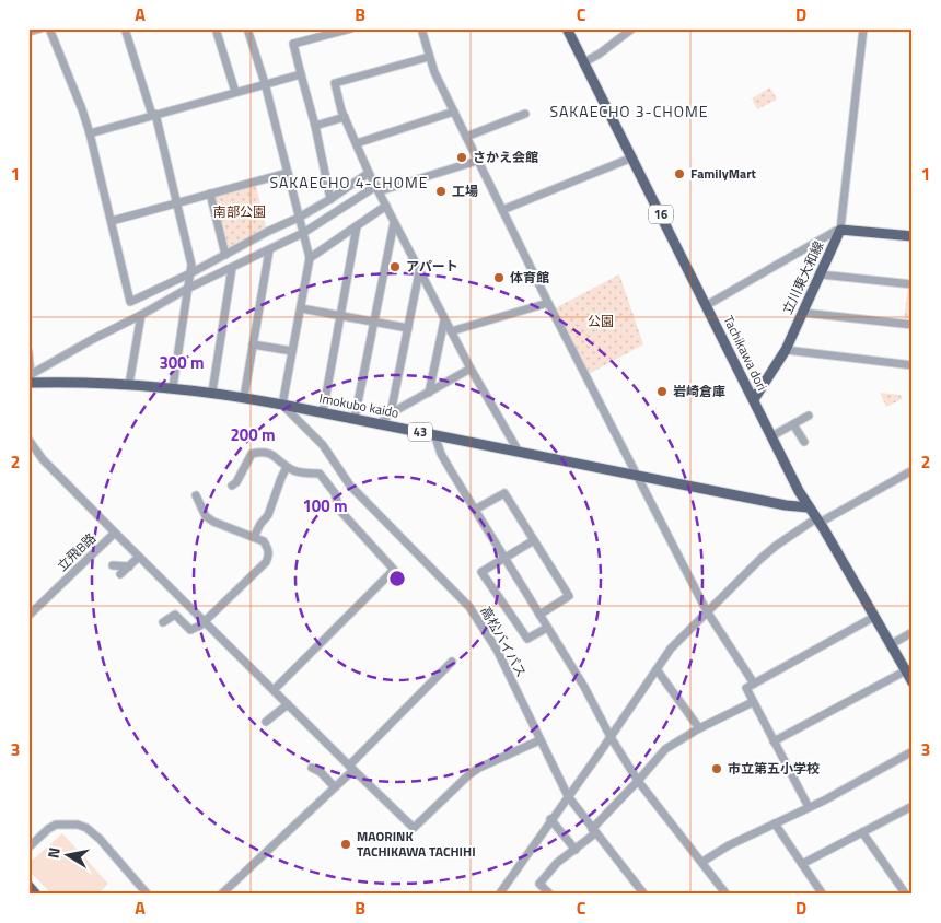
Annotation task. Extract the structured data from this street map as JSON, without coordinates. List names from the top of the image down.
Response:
{
  "streets": {
    "main road": [
      "16",
      "立川東大和線",
      "Tachikawa dori",
      "Imokubo kaido",
      "43"
    ],
    "street": ["立飛B路", "高松バイパス"]
  },
  "crossings": [
    ["立川東大和線", "Tachikawa dori"],
    ["Tachikawa dori", "Imokubo kaido"],
    ["Imokubo kaido", "高松バイパス"]
  ],
  "districts": ["SAKAECHO 3-CHOME", "SAKAECHO 4-CHOME"],
  "parks": ["南部公園", "公園"],
  "places": [
    "さかえ会館",
    "FamilyMart",
    "工場",
    "アパート",
    "体育館",
    "岩崎倉庫",
    "市立第五小学校",
    "MAORINK TACHIKAWA TACHIHI"
  ],
  "north": "left",
  "grid": {
    "columns": [
      "A",
      "B",
      "C",
      "D"
    ],
    "rows": ["1", "2", "3"]
  },
  "rings": ["300 m", "200 m", "100 m"]
}
